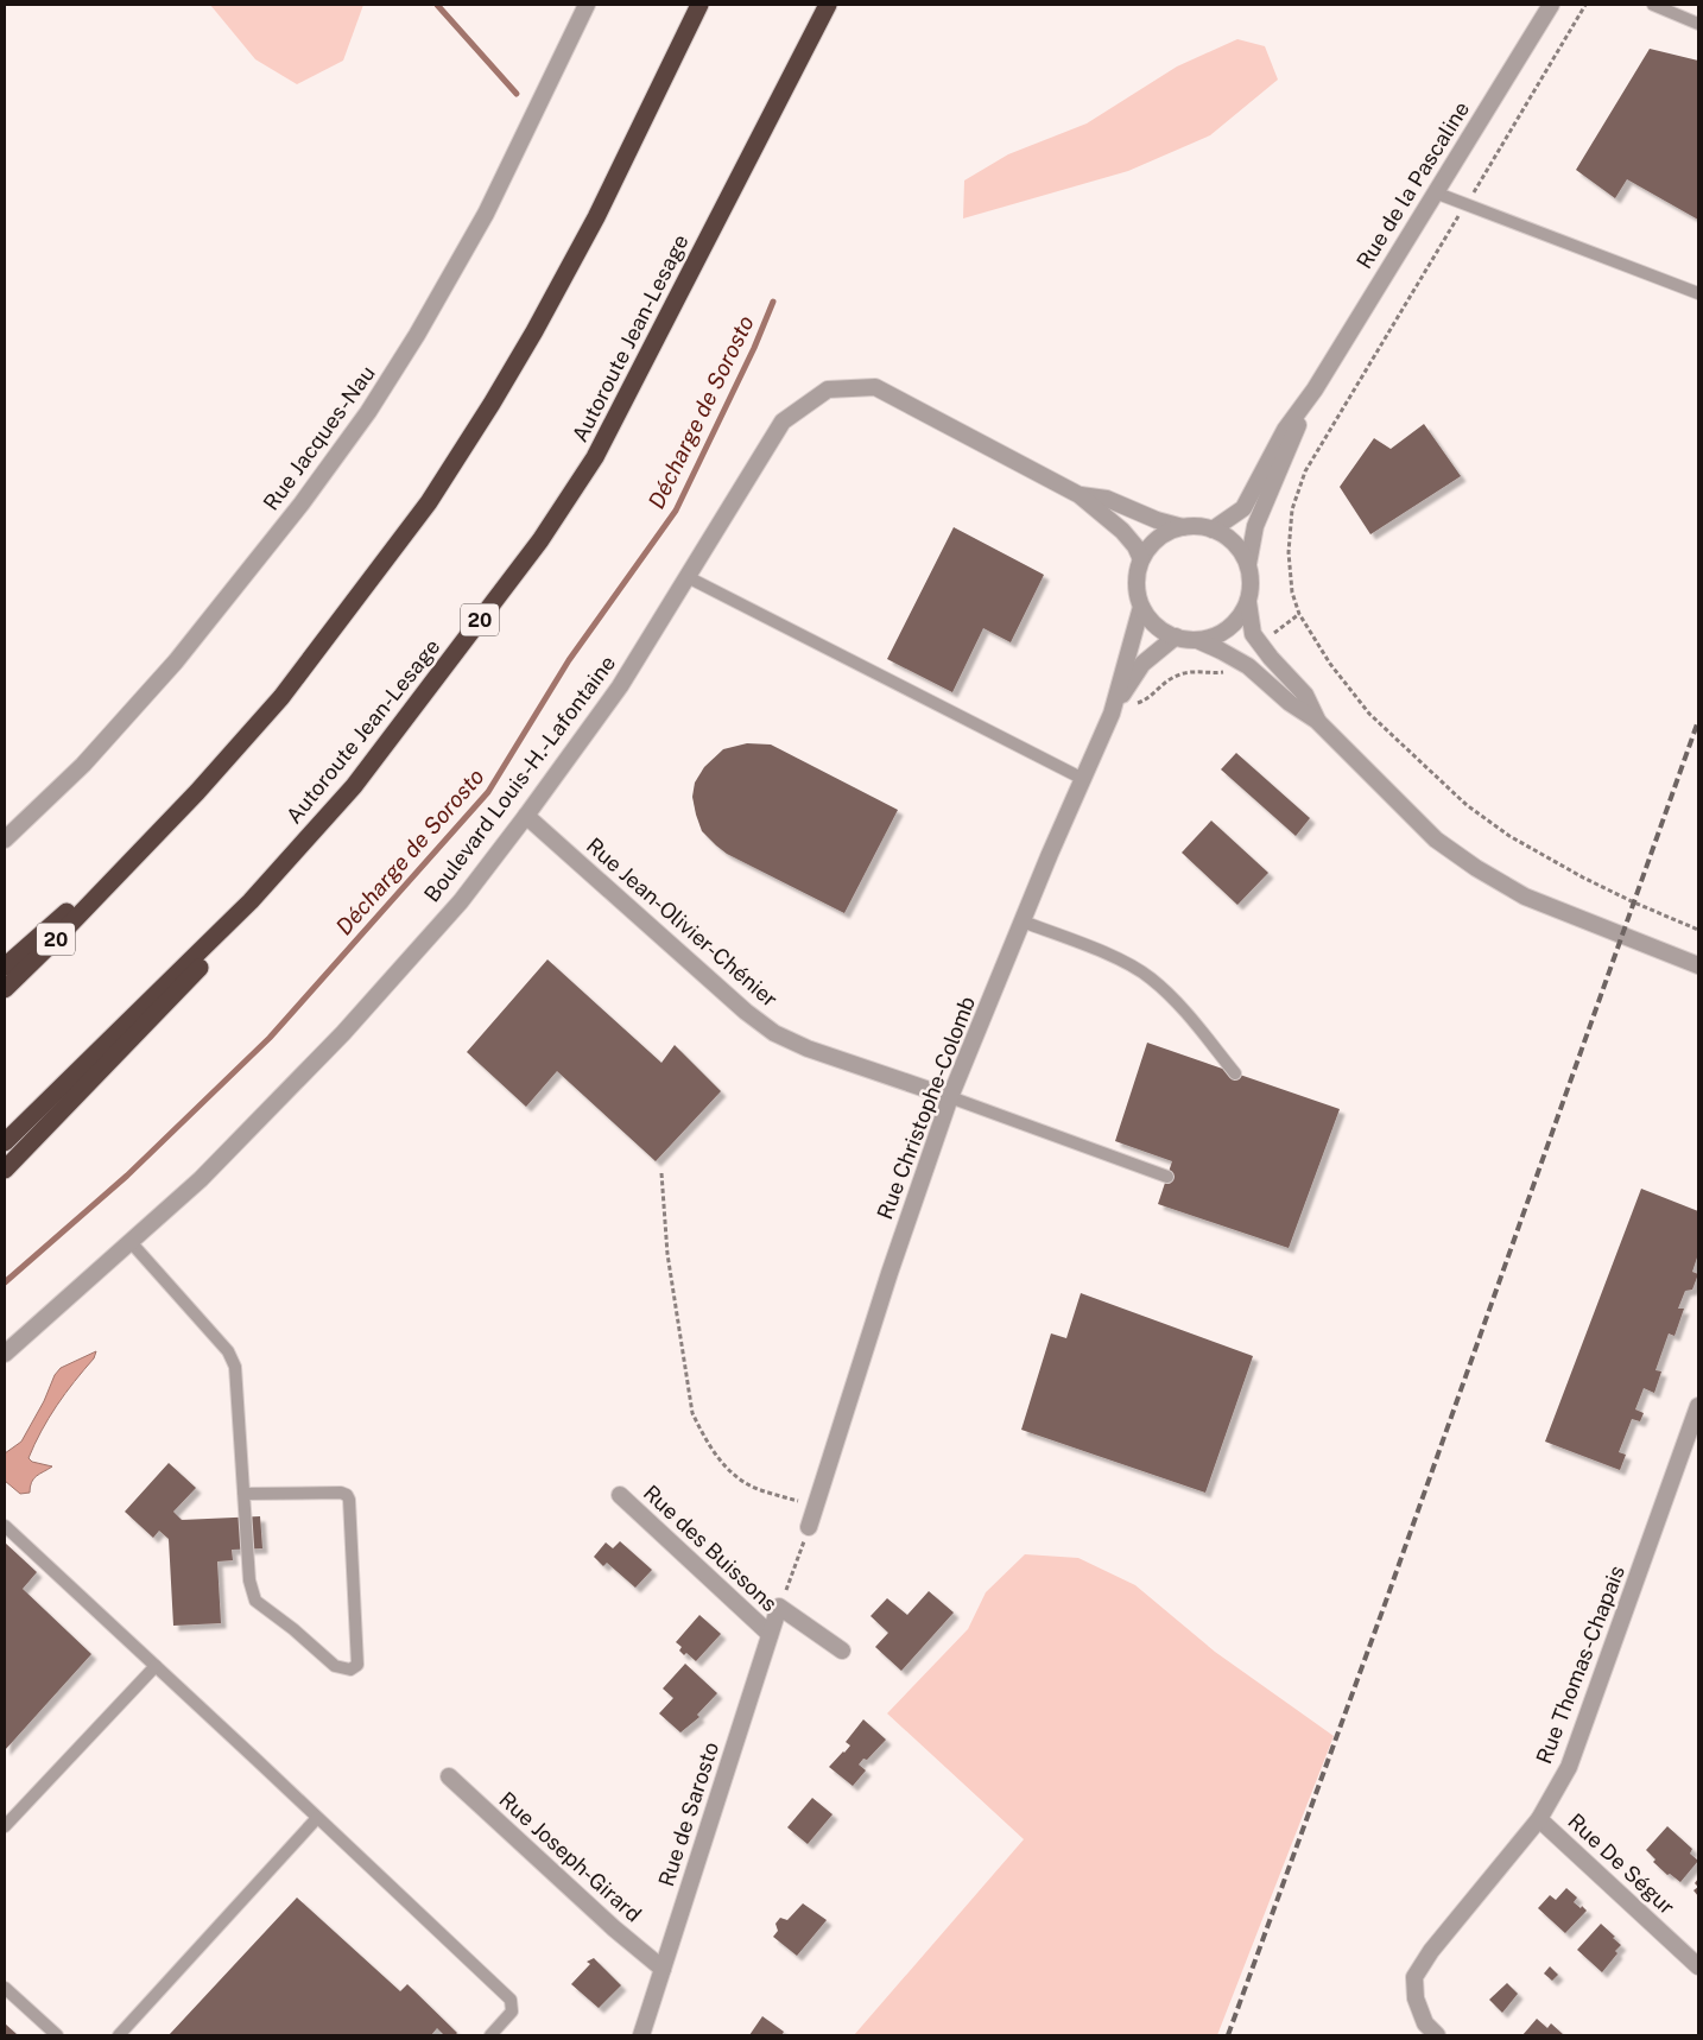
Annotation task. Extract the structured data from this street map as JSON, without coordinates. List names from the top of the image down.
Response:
{
  "streets": {
    "highway": ["Autoroute Jean-Lesage", "20"],
    "street": [
      "Rue de la Pascaline",
      "Rue Jacques-Nau",
      "Boulevard Louis-H.-Lafontaine",
      "Rue Jean-Olivier-Chénier",
      "Rue Christophe-Colomb",
      "Rue des Buissons",
      "Rue Thomas-Chapais",
      "Rue de Sarosto",
      "Rue Joseph-Girard",
      "Rue De Ségur"
    ]
  },
  "crossings": [
    ["Rue de la Pascaline", "Boulevard Louis-H.-Lafontaine"],
    ["Rue de la Pascaline", "Rue Christophe-Colomb"],
    ["Boulevard Louis-H.-Lafontaine", "Rue Jean-Olivier-Chénier"],
    ["Boulevard Louis-H.-Lafontaine", "Rue Christophe-Colomb"],
    ["Rue Jean-Olivier-Chénier", "Rue Christophe-Colomb"],
    ["Rue des Buissons", "Rue de Sarosto"],
    ["Rue Thomas-Chapais", "Rue De Ségur"],
    ["Rue de Sarosto", "Rue Joseph-Girard"]
  ],
  "water": ["Décharge de Sorosto"]
}
